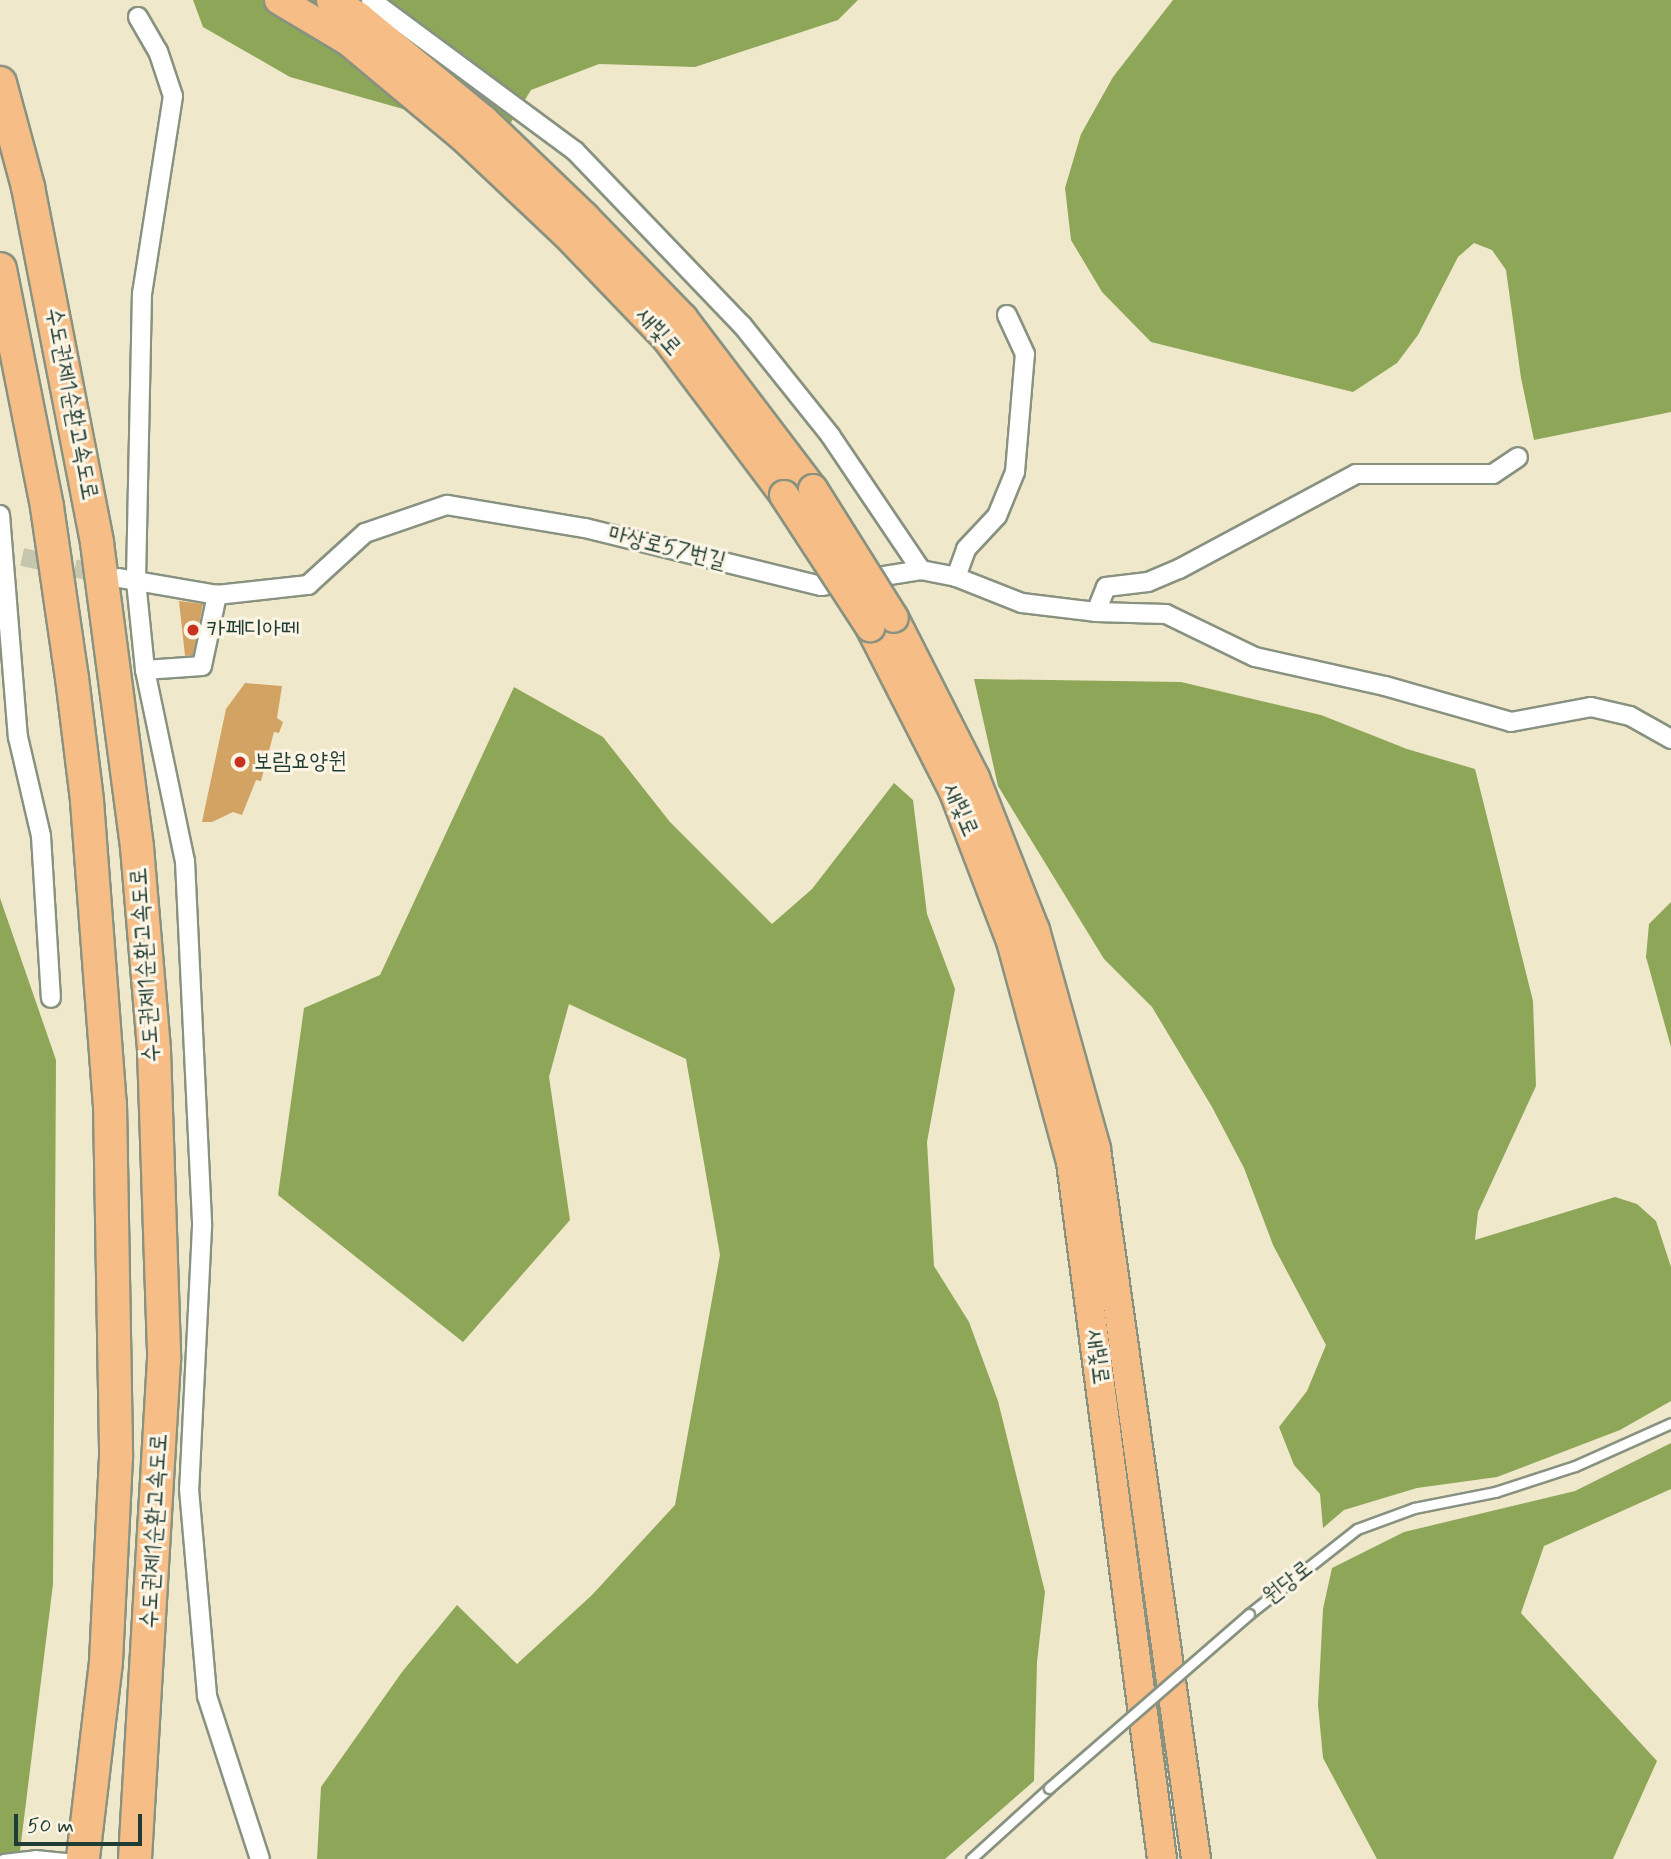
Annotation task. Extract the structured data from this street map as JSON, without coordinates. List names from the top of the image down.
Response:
{
  "streets": {
    "highway": ["새빛로", "수도권제1순환고속도로"],
    "street": ["마상로57번길"],
    "lane": ["원당로"]
  },
  "places": ["카페디아떼", "보람요양원"],
  "scale_bar": "50 m"
}
